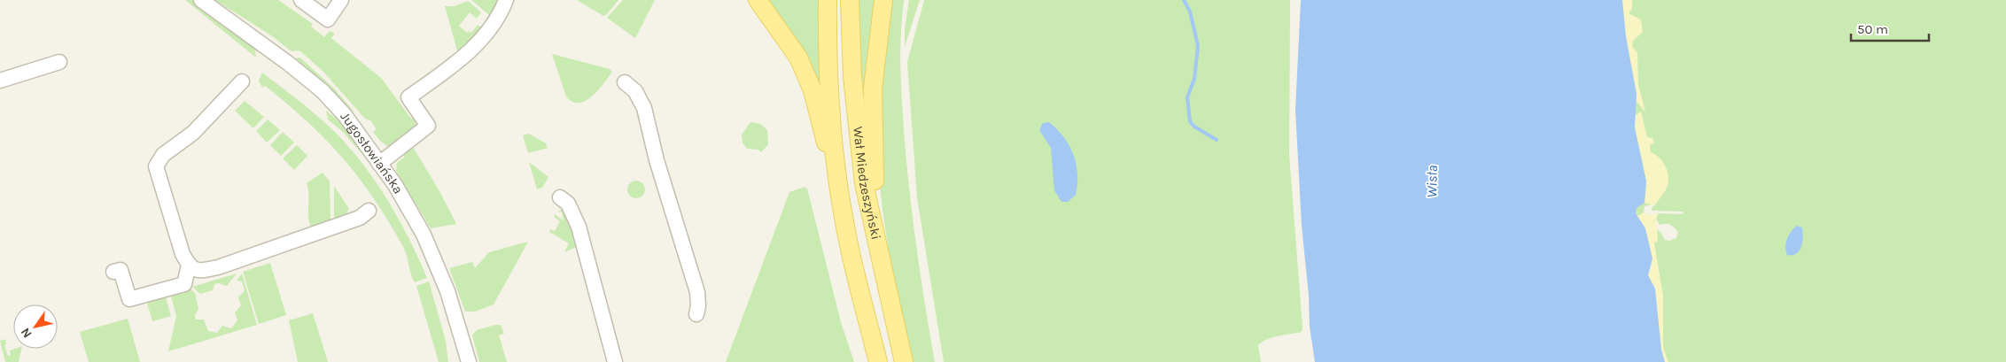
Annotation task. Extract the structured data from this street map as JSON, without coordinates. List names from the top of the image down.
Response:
{
  "streets": {
    "main road": ["Wał Miedzeszyński"],
    "street": ["Jugosłowiańska"]
  },
  "water": ["Wisła"],
  "scale_bar": "50 m",
  "north": "bottom left"
}
